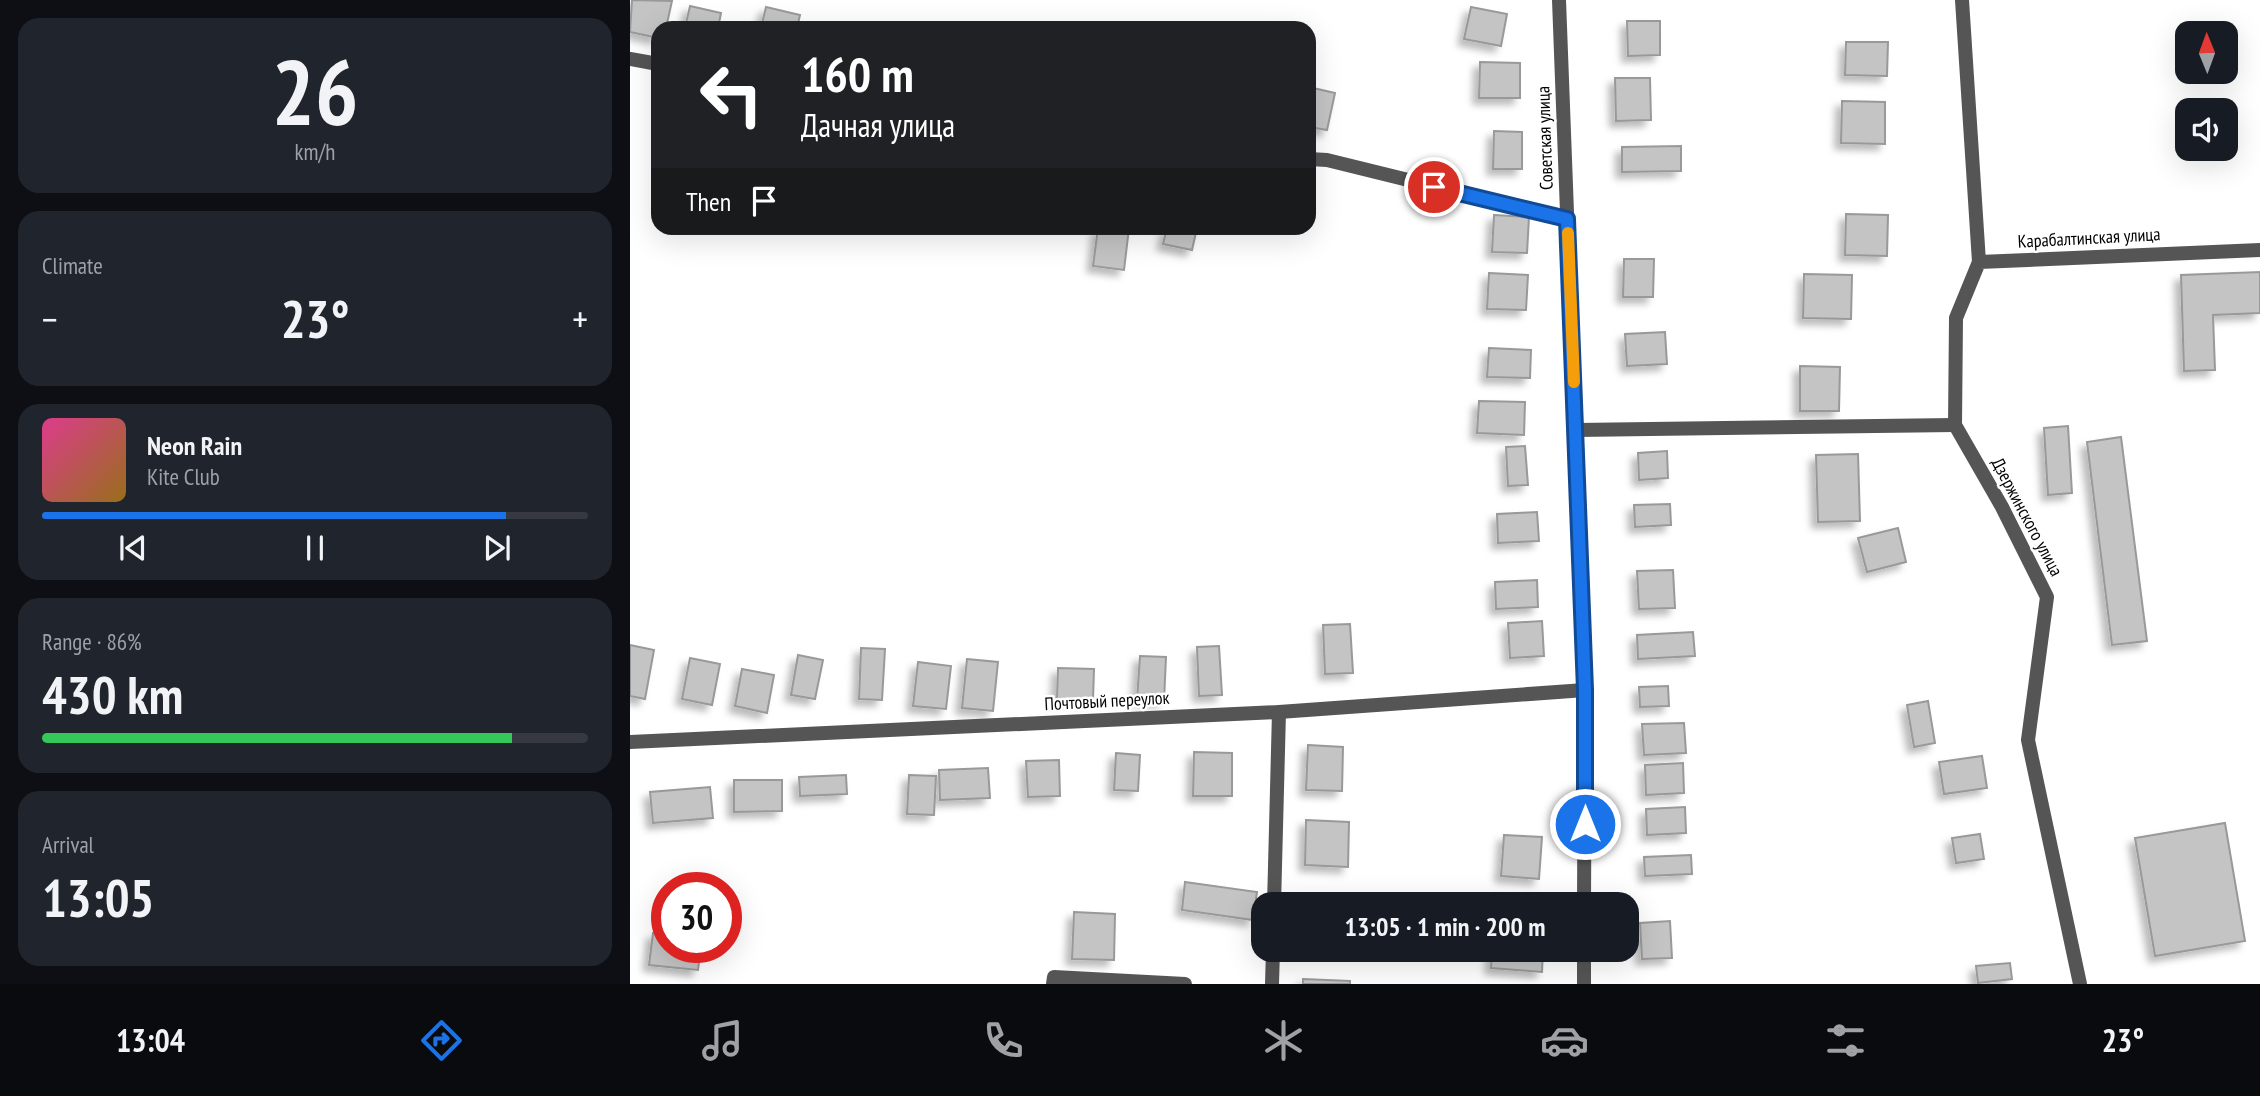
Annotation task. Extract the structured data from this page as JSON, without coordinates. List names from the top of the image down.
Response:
{
  "streets": {
    "street": [
      "Советская улица",
      "Карабалтинская улица",
      "Дзержинского улица",
      "Почтовый переулок"
    ]
  },
  "crossings": [
    ["Советская улица", "Почтовый переулок"]
  ],
  "north": "top",
  "page": {
    "tile": [
      ["26", "km/h"],
      "Climate",
      ["Range · 86%", "430 km"],
      ["Arrival", "13:05"]
    ],
    "turn": ["160 m", "Дачная улица"],
    "then": "Then",
    "heat": ["−", "23°", "+"],
    "song": ["Neon Rain", "Kite Club"],
    "limit": "30",
    "trip": "13:05 · 1 min · 200 m",
    "tabs": ["13:04", "23°"]
  }
}
